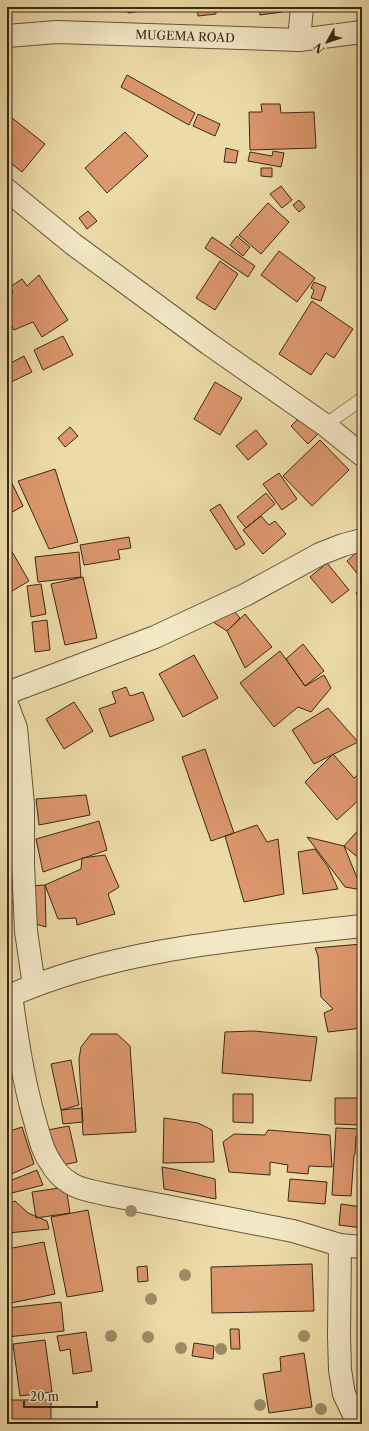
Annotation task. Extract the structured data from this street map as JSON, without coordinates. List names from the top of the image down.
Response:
{
  "streets": {
    "street": ["MUGEMA ROAD"]
  },
  "scale_bar": "20 m",
  "north": "bottom left"
}
